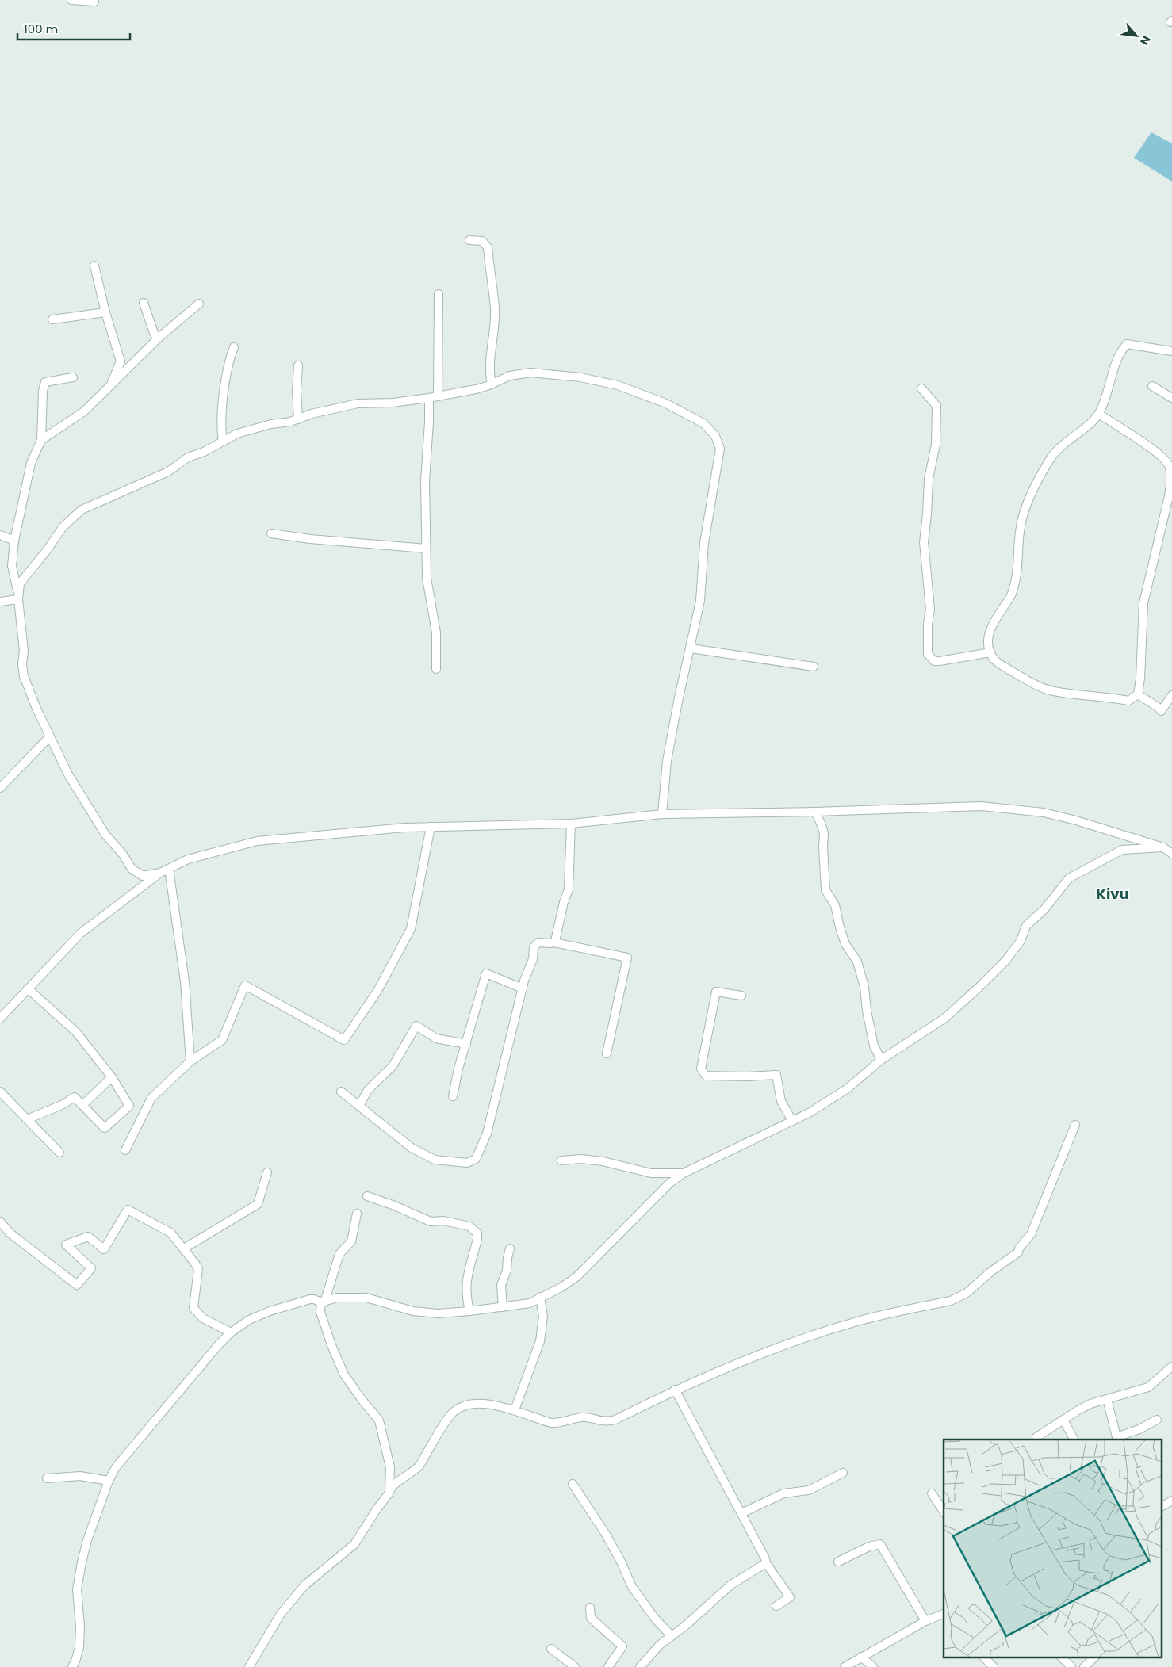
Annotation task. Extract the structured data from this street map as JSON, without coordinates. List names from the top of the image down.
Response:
{
  "districts": ["Kivu"],
  "scale_bar": "100 m",
  "north": "bottom right"
}
